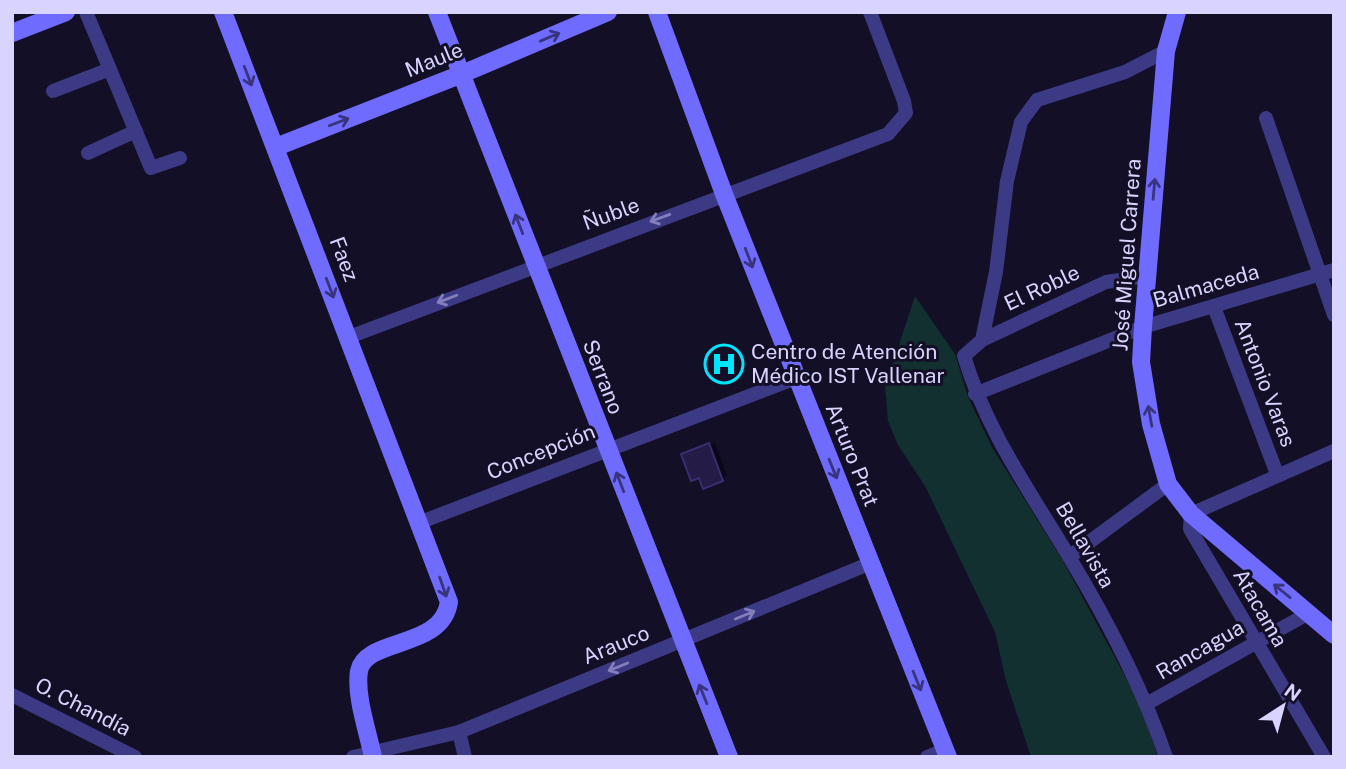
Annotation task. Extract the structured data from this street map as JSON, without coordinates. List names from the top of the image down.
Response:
{
  "streets": {
    "main road": [
      "Maule",
      "José Miguel Carrera",
      "Faez",
      "Serrano",
      "Arturo Prat"
    ],
    "street": [
      "Ñuble",
      "Balmaceda",
      "El Roble",
      "Antonio Varas",
      "Concepción",
      "Bellavista",
      "Atacama",
      "Arauco",
      "Rancagua",
      "O. Chandía"
    ]
  },
  "crossings": [
    ["Maule", "Faez"],
    ["Maule", "Serrano"],
    ["Ñuble", "Faez"],
    ["Ñuble", "Serrano"],
    ["Ñuble", "Arturo Prat"],
    ["José Miguel Carrera", "Balmaceda"],
    ["José Miguel Carrera", "El Roble"],
    ["José Miguel Carrera", "Atacama"],
    ["José Miguel Carrera", "Rancagua"],
    ["Faez", "Concepción"],
    ["Faez", "Arauco"],
    ["Balmaceda", "Antonio Varas"],
    ["Balmaceda", "Bellavista"],
    ["El Roble", "Bellavista"],
    ["Serrano", "Concepción"],
    ["Serrano", "Arauco"],
    ["Concepción", "Arturo Prat"],
    ["Arturo Prat", "Arauco"],
    ["Bellavista", "Rancagua"],
    ["Atacama", "Rancagua"]
  ],
  "one_way": [
    "Maule",
    "Ñuble",
    "José Miguel Carrera",
    "Faez",
    "Serrano",
    "Arturo Prat"
  ],
  "places": {
    "hospital": ["Centro de Atención Médico IST Vallenar"]
  },
  "north": "top right"
}
